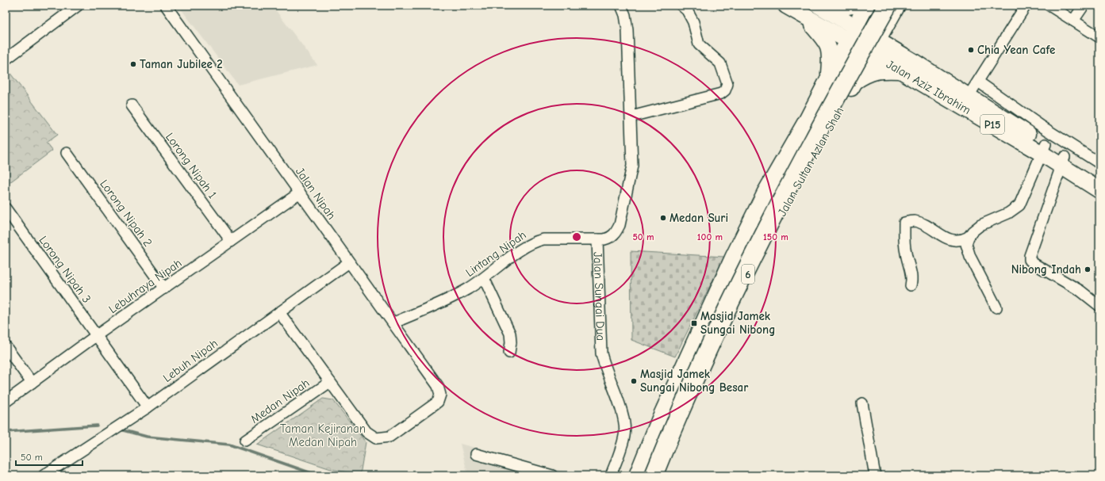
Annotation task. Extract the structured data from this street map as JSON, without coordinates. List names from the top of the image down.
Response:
{
  "streets": {
    "highway": ["Jalan Sultan Azlan Shah", "6"],
    "main road": ["Jalan Aziz Ibrahim", "P15"],
    "street": [
      "Lorong Nipah 1",
      "Jalan Nipah",
      "Lorong Nipah 2",
      "Lintang Nipah",
      "Lorong Nipah 3",
      "Lebuhraya Nipah",
      "Jalan Sungai Dua",
      "Lebuh Nipah",
      "Medan Nipah"
    ]
  },
  "crossings": [
    ["Jalan Aziz Ibrahim", "P15"],
    ["Jalan Aziz Ibrahim", "Jalan Sultan Azlan Shah"],
    ["P15", "Jalan Sultan Azlan Shah"],
    ["Lorong Nipah 1", "Lebuhraya Nipah"],
    ["Jalan Nipah", "Lintang Nipah"],
    ["Jalan Nipah", "Lebuhraya Nipah"],
    ["Jalan Nipah", "Lebuh Nipah"],
    ["Jalan Nipah", "Medan Nipah"],
    ["Lorong Nipah 2", "Lebuhraya Nipah"],
    ["Lintang Nipah", "Jalan Sungai Dua"],
    ["Lorong Nipah 3", "Lebuhraya Nipah"],
    ["Lorong Nipah 3", "Lebuh Nipah"],
    ["Lebuh Nipah", "Medan Nipah"]
  ],
  "parks": ["Taman Kejiranan Medan Nipah"],
  "places": {
    "other": [
      "Chia Yean Cafe",
      "Taman Jubilee 2",
      "Medan Suri",
      "Nibong Indah",
      "Masjid Jamek Sungai Nibong Besar"
    ],
    "transit": ["Masjid Jamek Sungai Nibong"]
  },
  "scale_bar": "50 m",
  "rings": ["50 m", "100 m", "150 m"]
}
